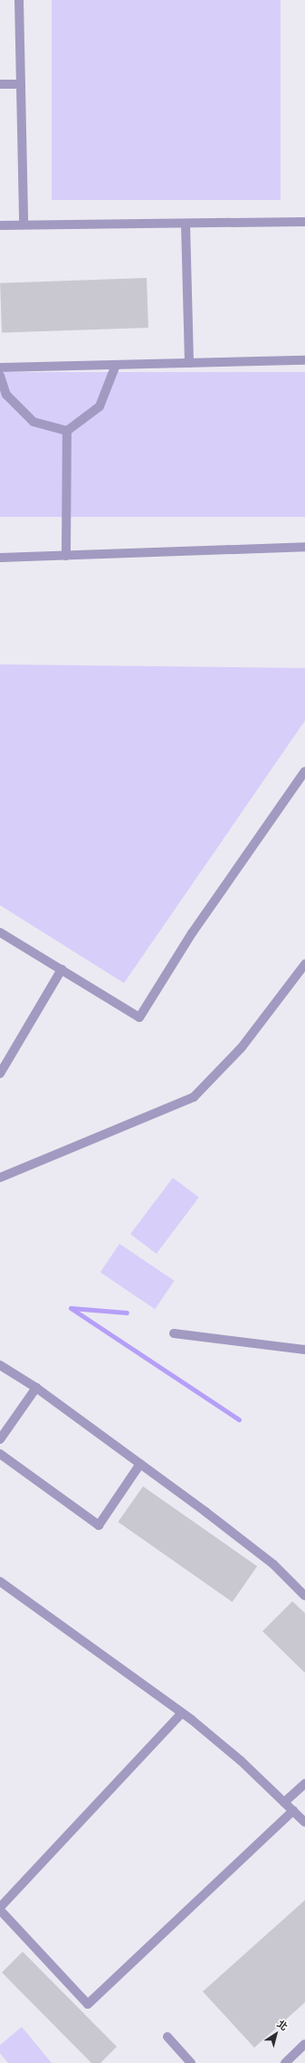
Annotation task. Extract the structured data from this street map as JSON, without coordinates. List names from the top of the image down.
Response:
{
  "north": "top right"
}
